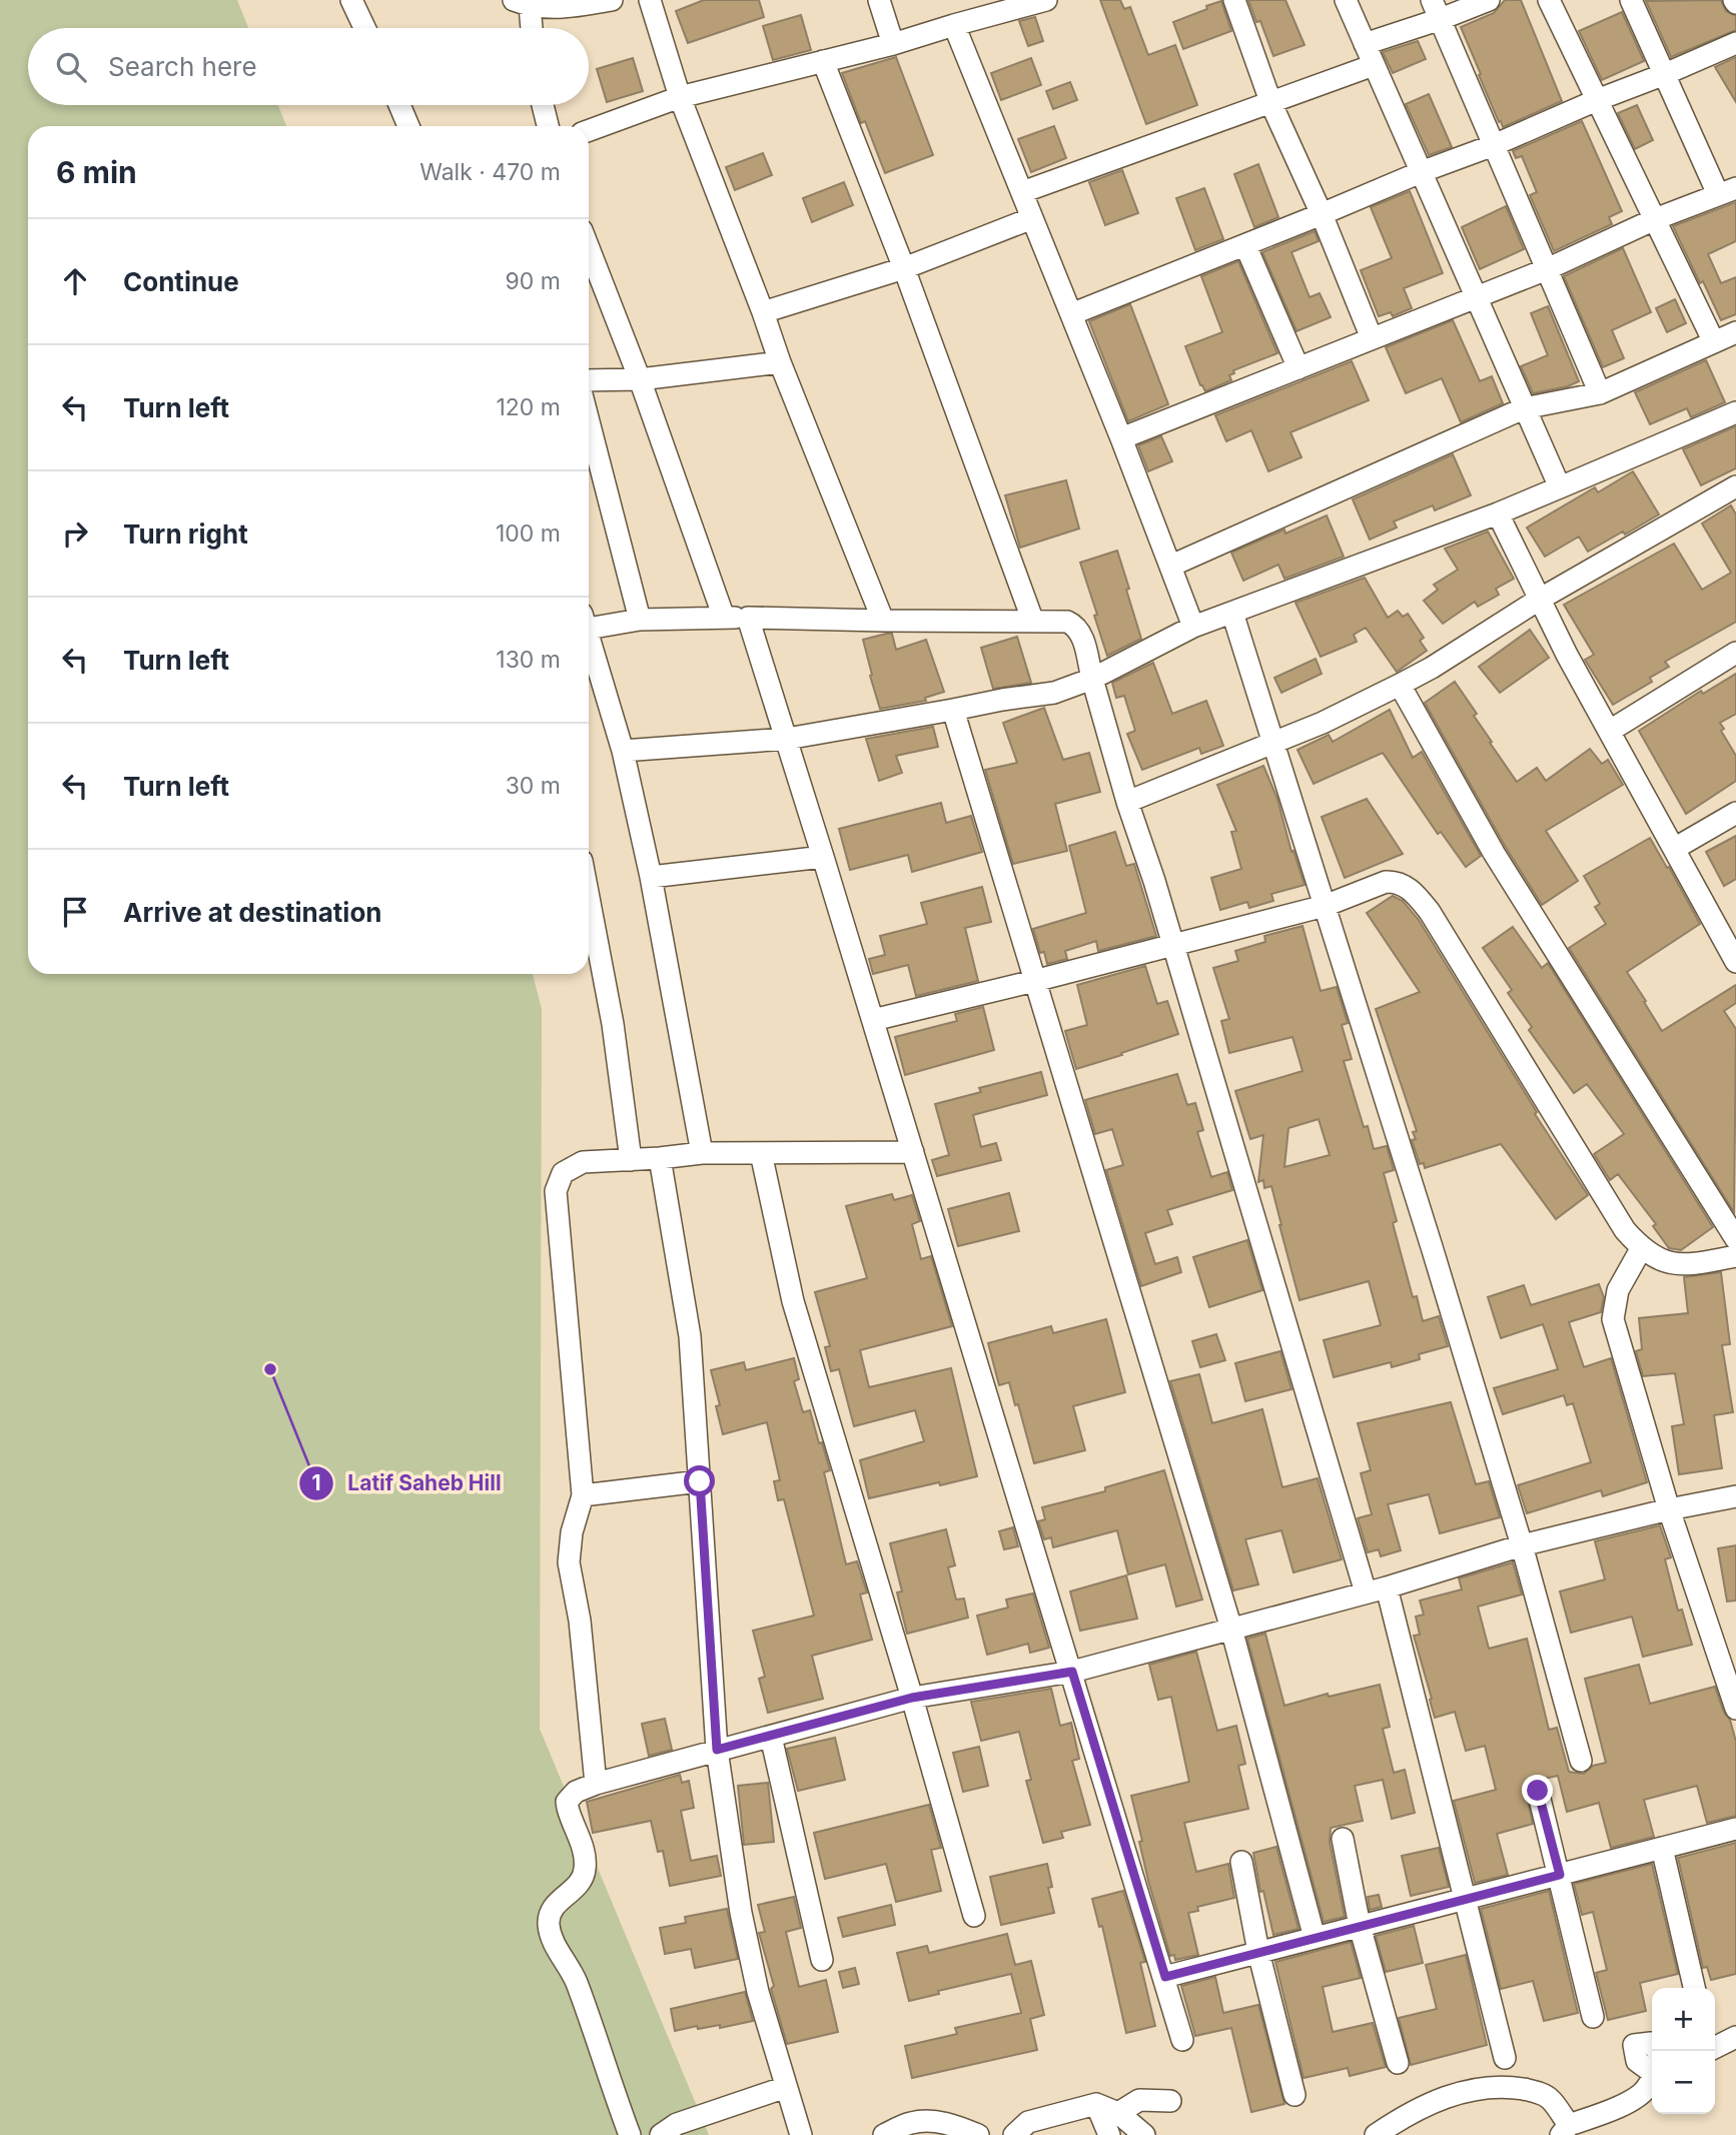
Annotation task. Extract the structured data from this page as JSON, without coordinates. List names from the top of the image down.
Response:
{
  "places": ["Latif Saheb Hill"],
  "page": {
    "search": "Search here",
    "heading": ["6 min", "Walk · 470 m"],
    "list": [
      ["Continue", "90 m"],
      ["Turn left", "120 m"],
      ["Turn right", "100 m"],
      ["Turn left", "130 m"],
      ["Turn left", "30 m"],
      "Arrive at destination"
    ],
    "map_buttons": ["+", "−"]
  }
}
